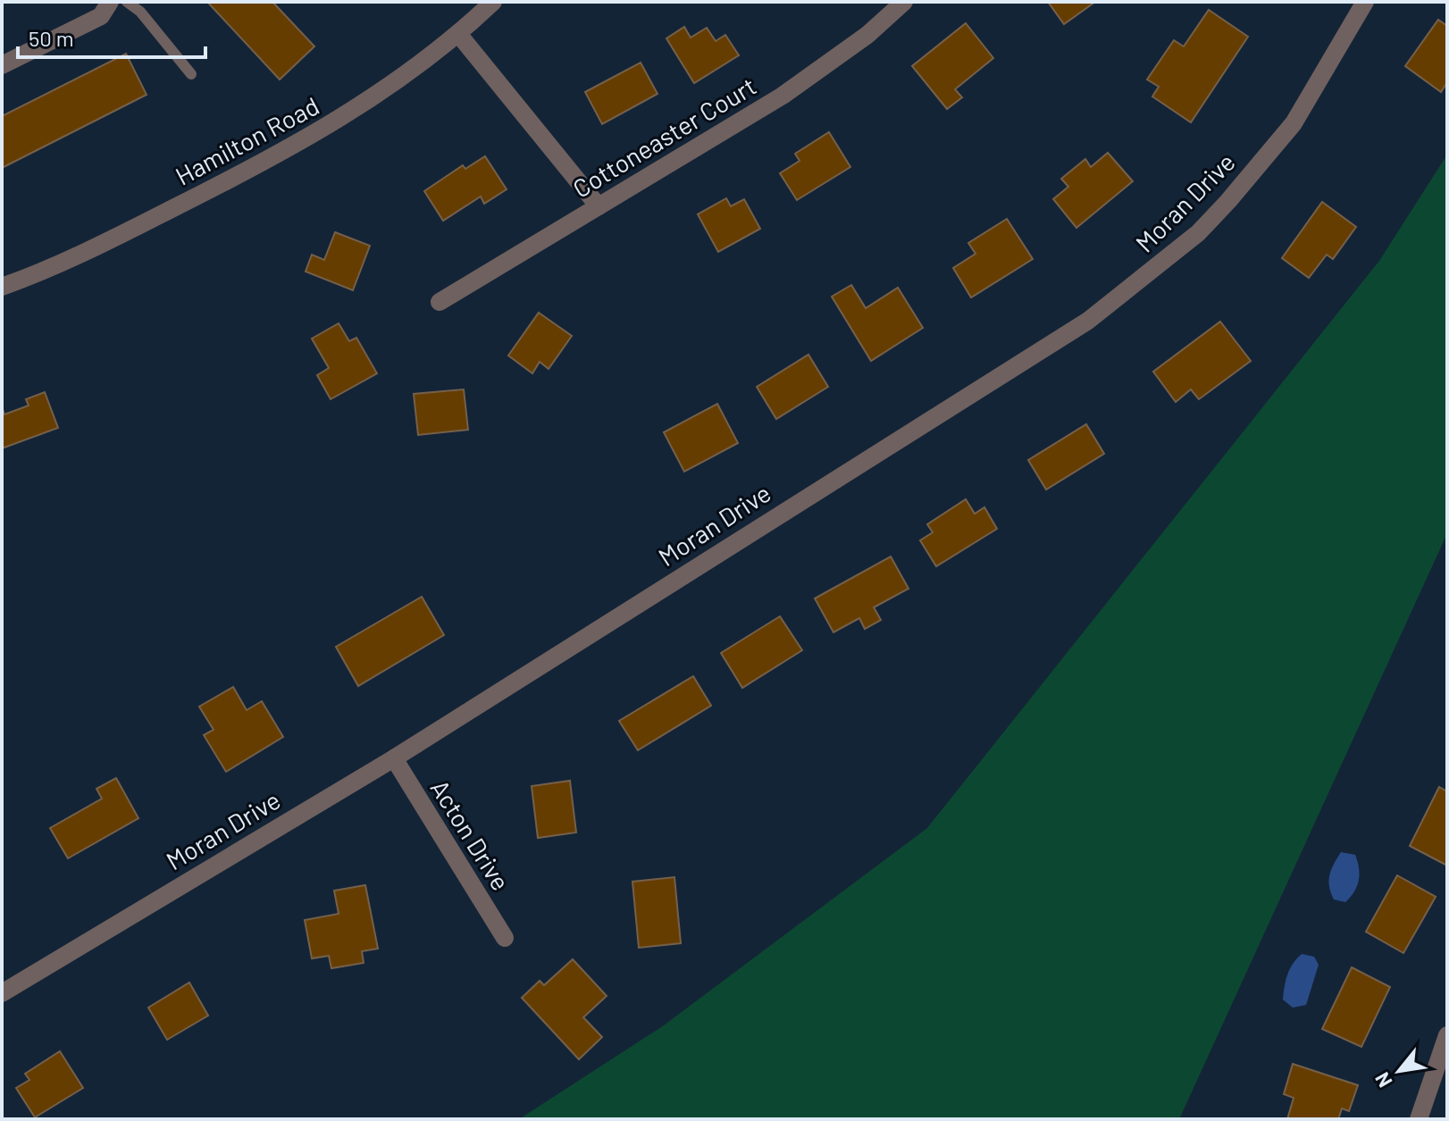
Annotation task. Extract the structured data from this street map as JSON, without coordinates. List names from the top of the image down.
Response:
{
  "streets": {
    "street": [
      "Cottoneaster Court",
      "Hamilton Road",
      "Moran Drive",
      "Acton Drive"
    ]
  },
  "crossings": [
    ["Moran Drive", "Acton Drive"]
  ],
  "scale_bar": "50 m",
  "north": "bottom left"
}
